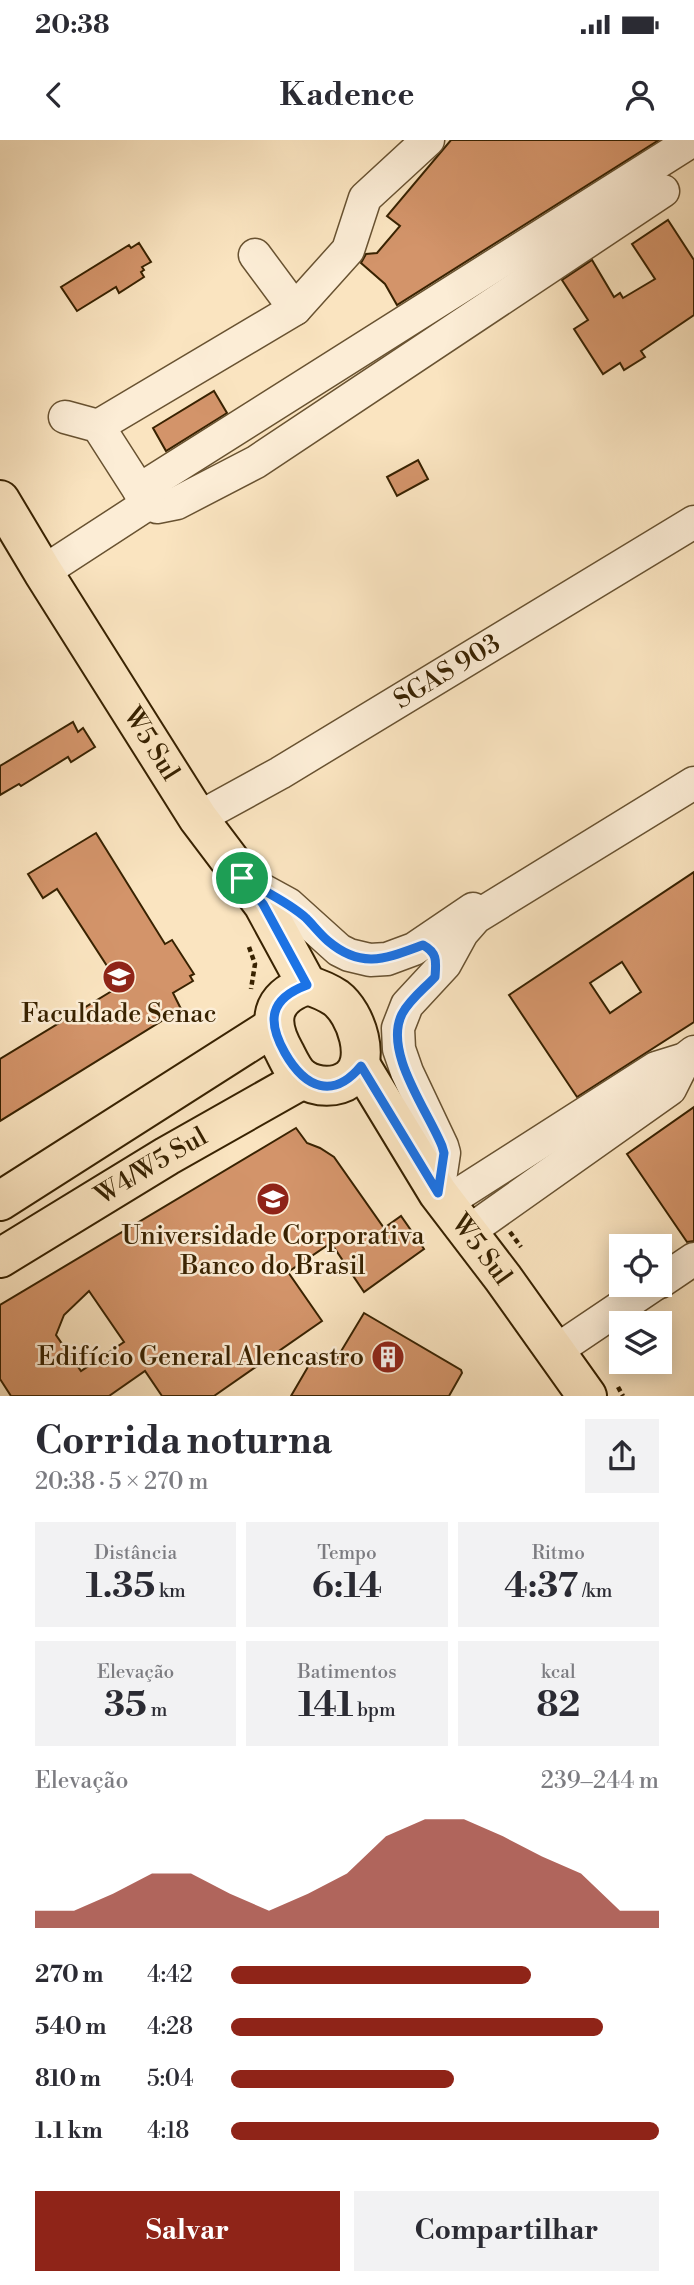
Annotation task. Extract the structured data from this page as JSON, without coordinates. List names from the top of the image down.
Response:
{
  "streets": {
    "main road": ["W5 Sul", "W4/W5 Sul"],
    "lane": ["SGAS 903"]
  },
  "crossings": [
    ["SGAS 903", "W5 Sul"],
    ["W5 Sul", "W4/W5 Sul"]
  ],
  "places": {
    "school or university": ["Faculdade Senac", "Universidade Corporativa Banco do Brasil"],
    "building": ["Edifício General Alencastro"]
  },
  "page": {
    "status": "20:38",
    "header": "Kadence",
    "heading": ["Corrida noturna", "20:38 · 5 × 270 m"],
    "stats": [
      ["Distância", "1.35 km"],
      ["Tempo", "6:14"],
      ["Ritmo", "4:37 /km"],
      ["Elevação", "35 m"],
      ["Batimentos", "141 bpm"],
      ["kcal", "82"]
    ],
    "chart": ["Elevação", "239–244 m"],
    "list": [
      {
        "name": "270 m",
        "note": "4:42"
      },
      {
        "name": "540 m",
        "note": "4:28"
      },
      {
        "name": "810 m",
        "note": "5:04"
      },
      {
        "name": "1.1 km",
        "note": "4:18"
      }
    ],
    "buttons": ["Salvar", "Compartilhar"]
  }
}
